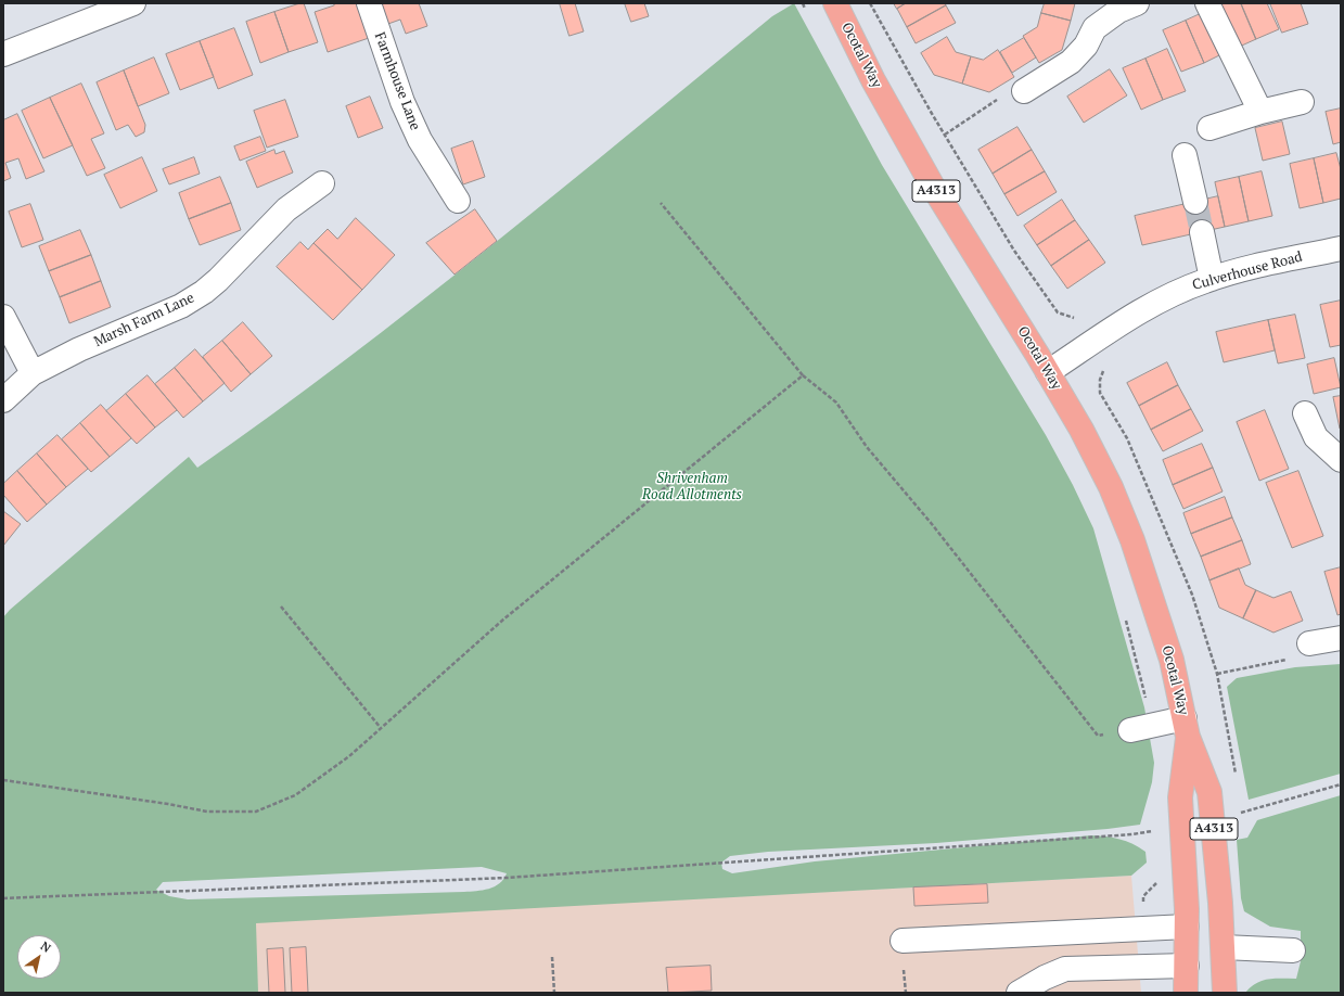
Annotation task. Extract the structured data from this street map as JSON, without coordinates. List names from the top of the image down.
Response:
{
  "streets": {
    "main road": ["Ocotal Way", "A4313"],
    "street": ["Farmhouse Lane", "Culverhouse Road", "Marsh Farm Lane"]
  },
  "crossings": [
    ["Ocotal Way", "Culverhouse Road"]
  ],
  "parks": ["Shrivenham Road Allotments"],
  "north": "top right"
}
